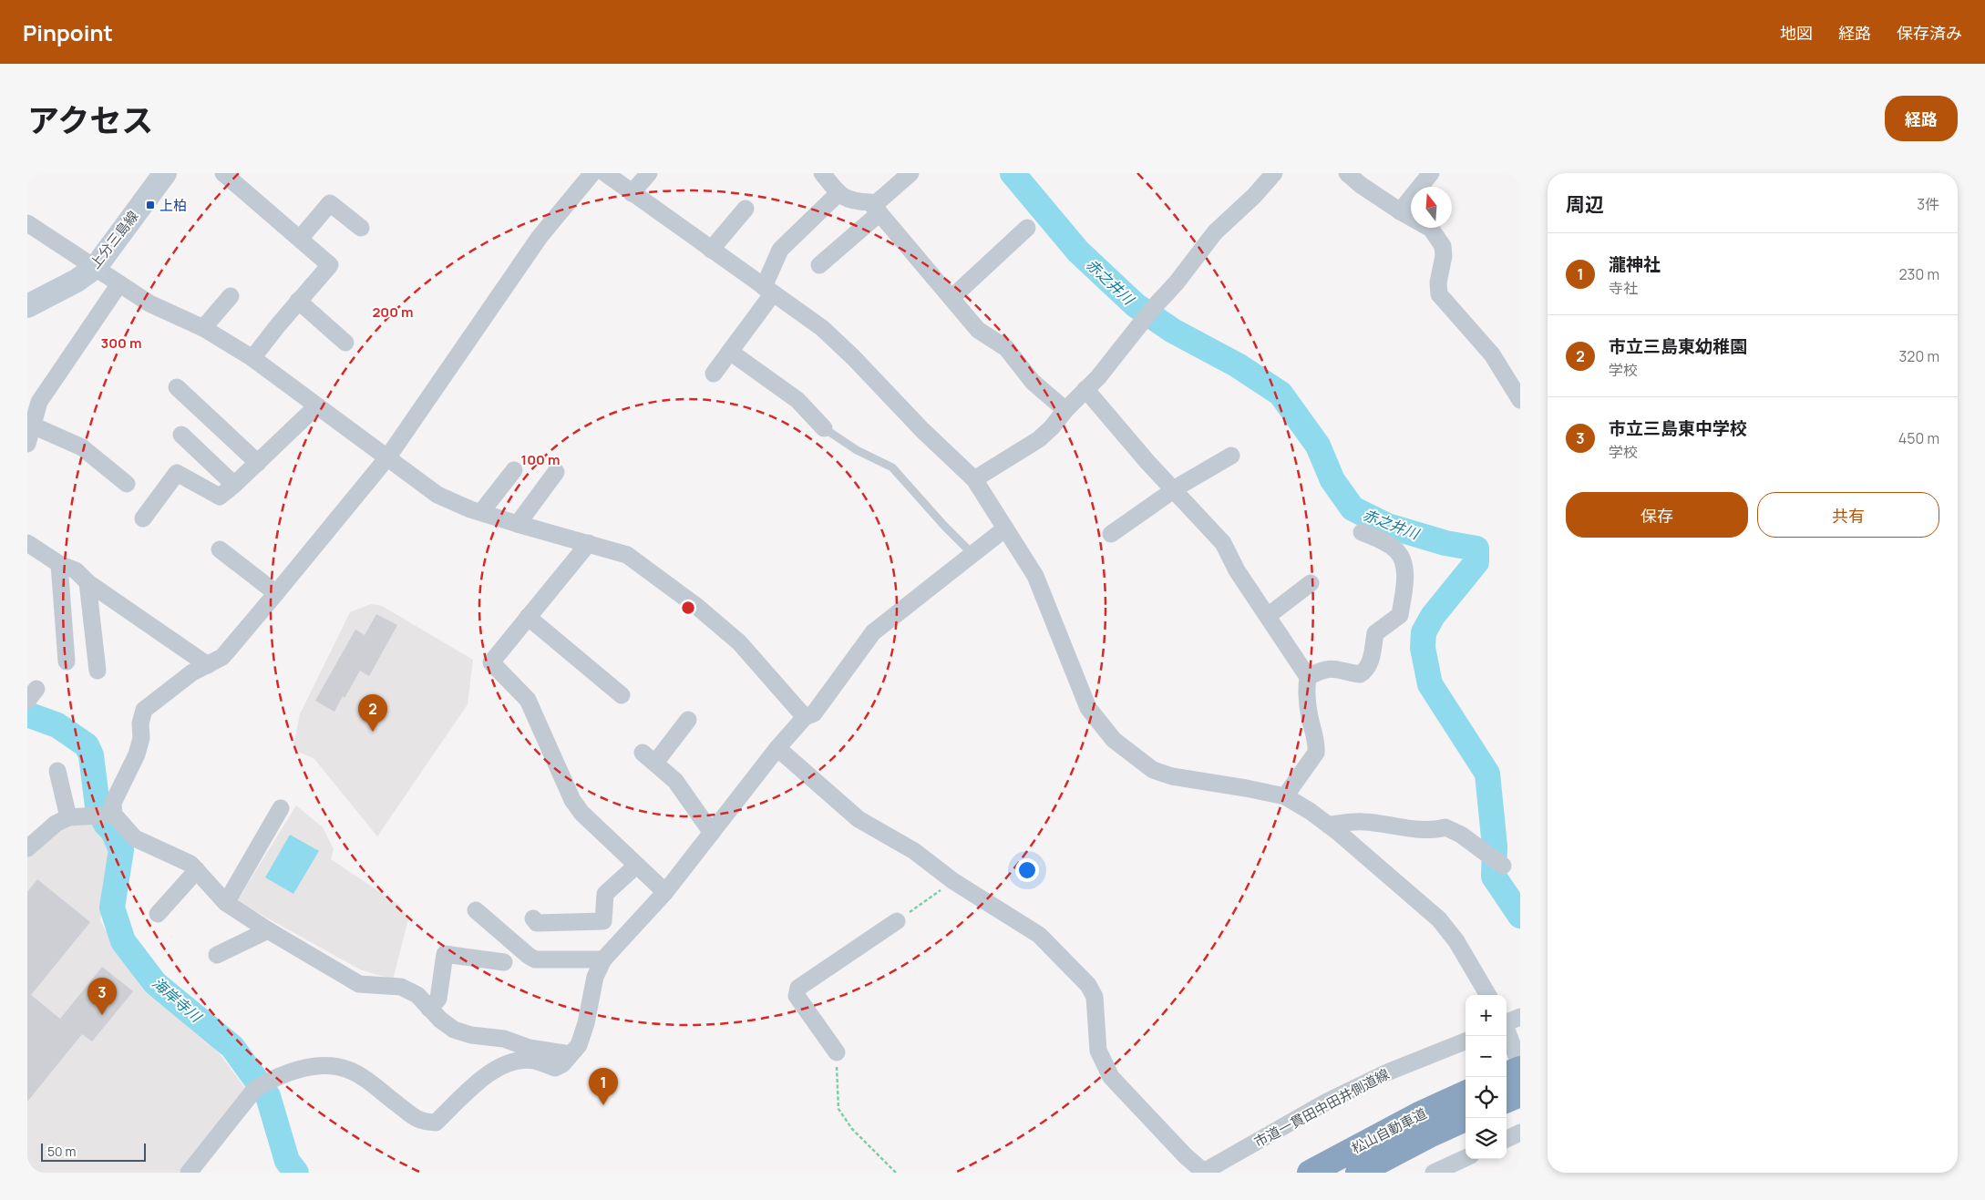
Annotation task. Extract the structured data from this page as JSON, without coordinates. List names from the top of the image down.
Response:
{
  "streets": {
    "highway": ["松山自動車道"],
    "main road": ["上分三島線"],
    "street": ["市道一貫田中田井側道線"]
  },
  "water": ["赤之井川", "海岸寺川"],
  "places": {
    "transit": ["上柏"]
  },
  "scale_bar": "50 m",
  "north": "top",
  "page": {
    "header": "Pinpoint",
    "nav": ["地図", "経路", "保存済み"],
    "title": "アクセス",
    "buttons": [
      "経路",
      ["保存", "共有"]
    ],
    "heading": ["周辺", "3件"],
    "list": [
      {
        "mark": "1",
        "name": "瀧神社",
        "note": "寺社",
        "value": "230 m"
      },
      {
        "mark": "2",
        "name": "市立三島東幼稚園",
        "note": "学校",
        "value": "320 m"
      },
      {
        "mark": "3",
        "name": "市立三島東中学校",
        "note": "学校",
        "value": "450 m"
      }
    ],
    "pins": ["2", "3", "1"],
    "map_buttons": ["+", "−"],
    "scale": "50 m"
  },
  "rings": ["200 m", "300 m", "100 m"]
}
